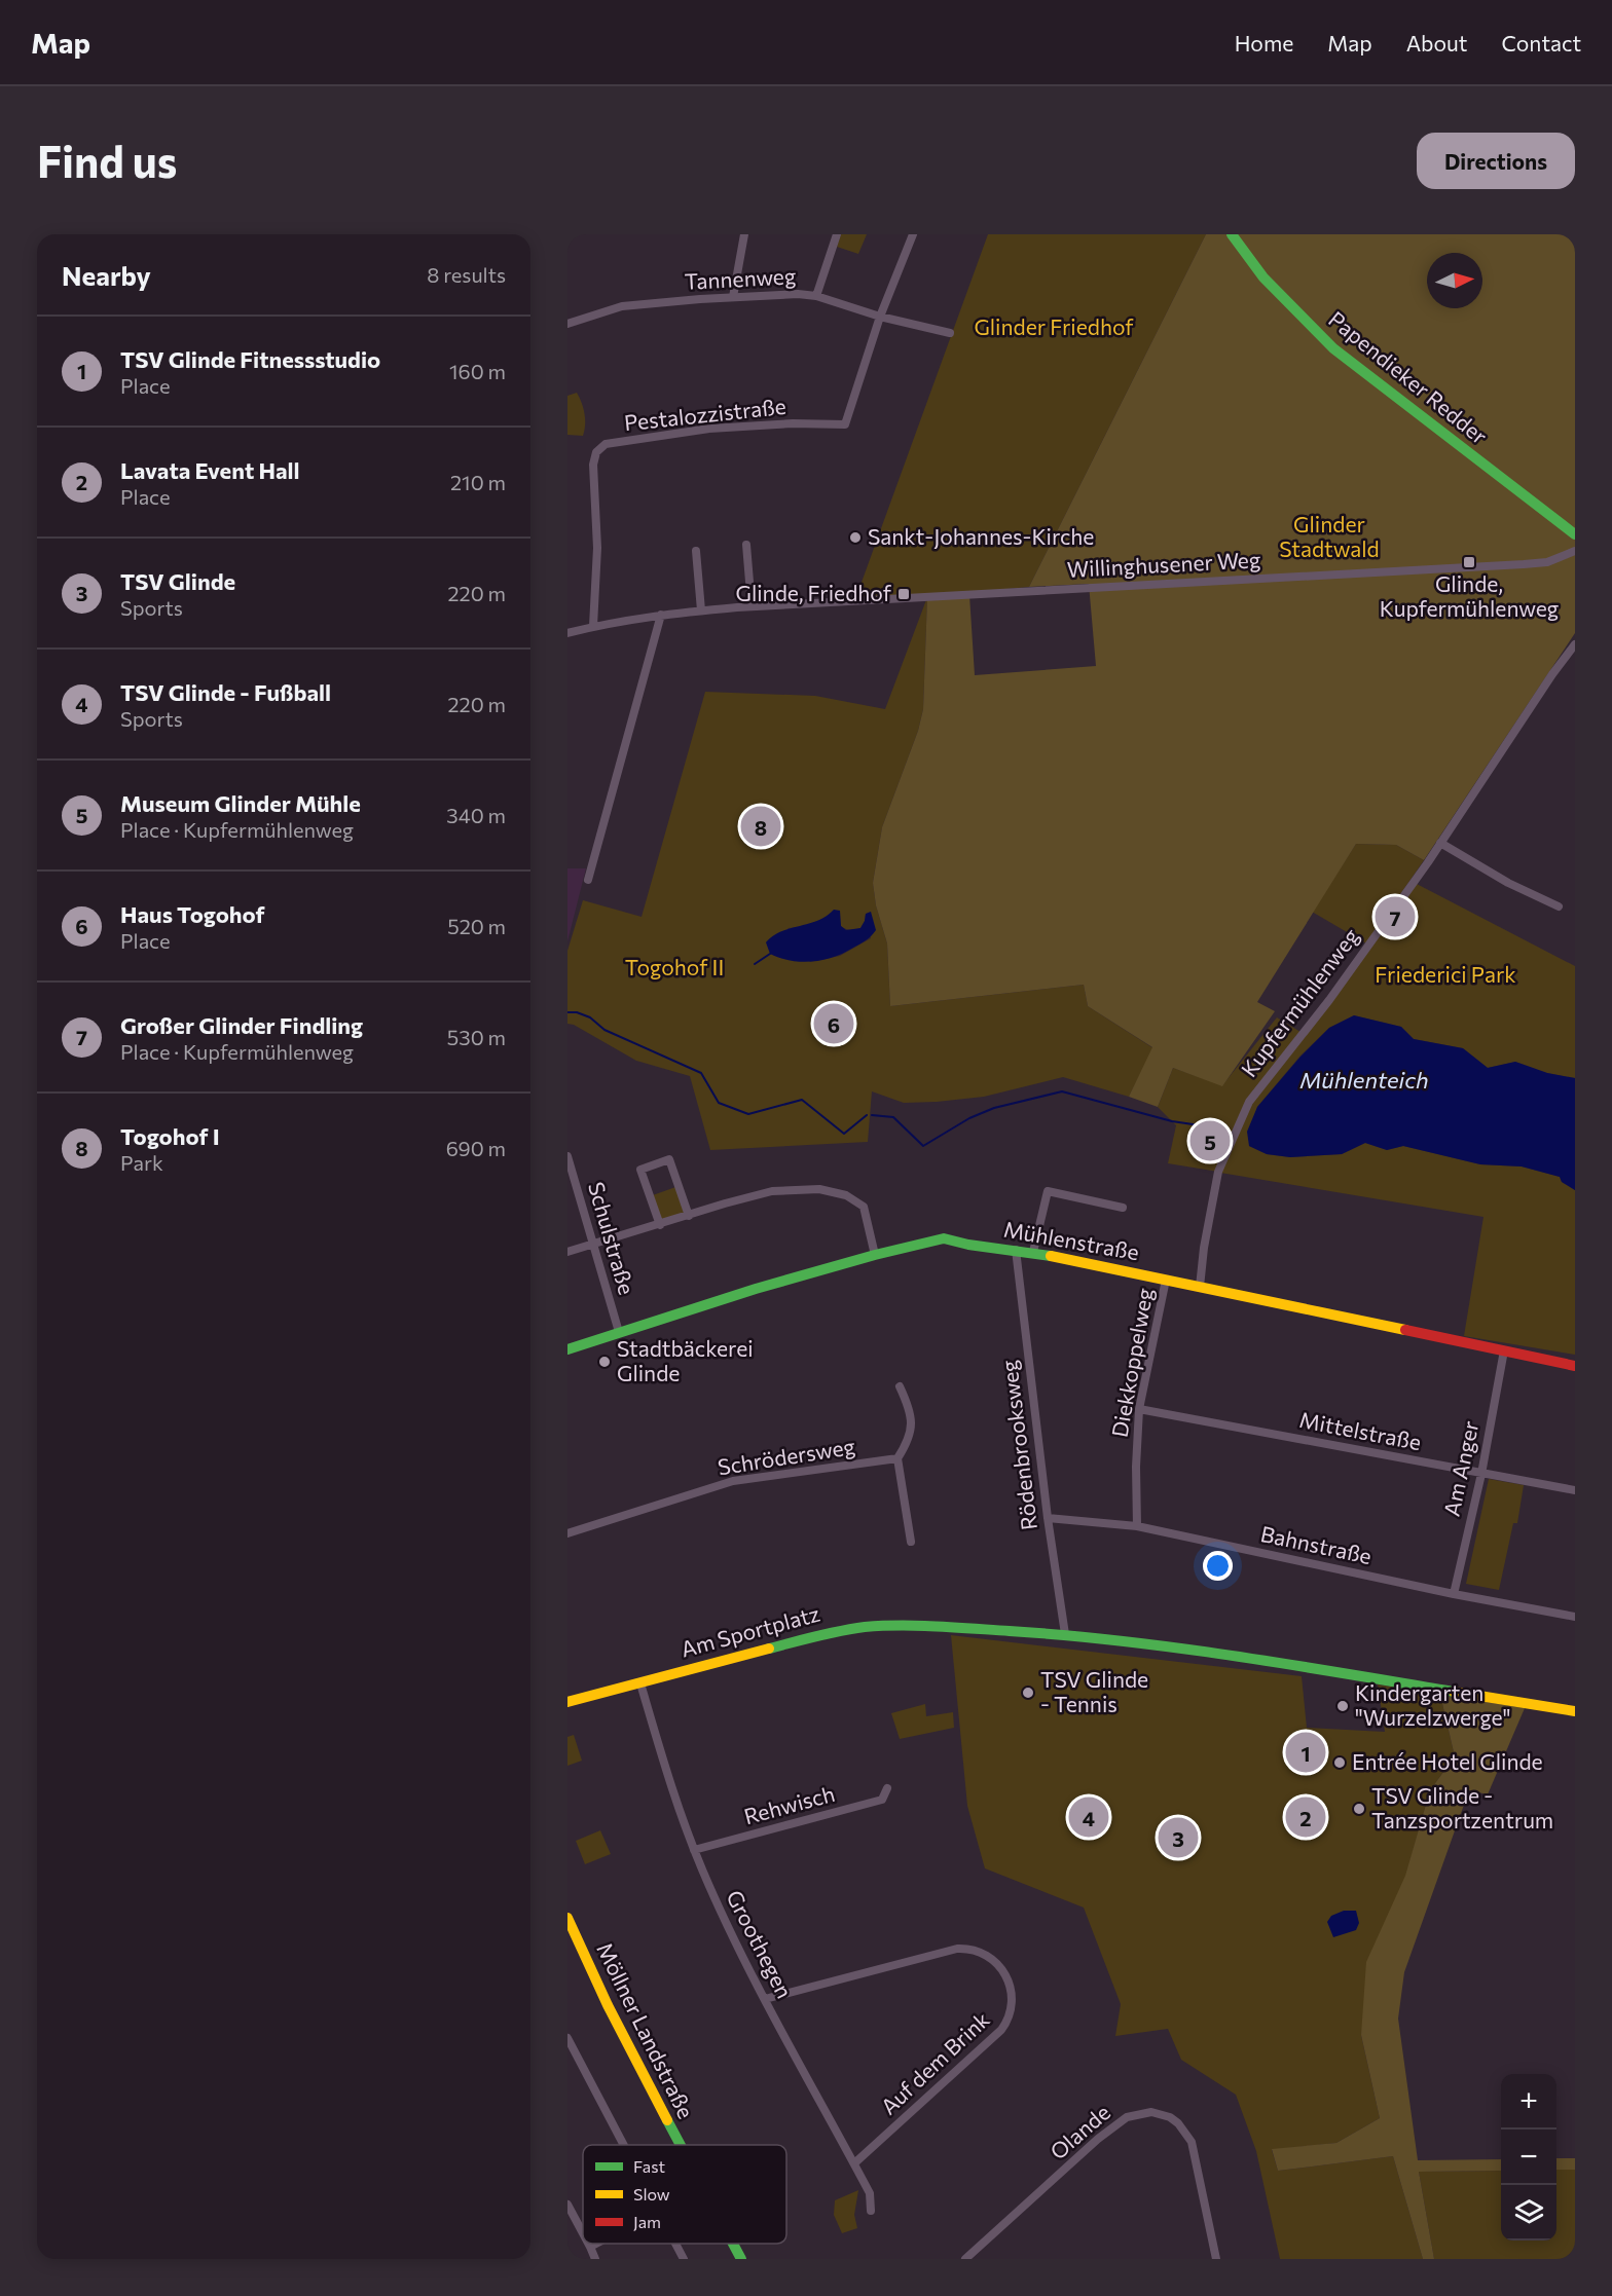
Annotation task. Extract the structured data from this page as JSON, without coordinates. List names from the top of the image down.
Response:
{
  "streets": {
    "street": [
      "Tannenweg",
      "Papendieker Redder",
      "Pestalozzistraße",
      "Willinghusener Weg",
      "Kupfermühlenweg",
      "Schulstraße",
      "Mühlenstraße",
      "Diekkoppelweg",
      "Mittelstraße",
      "Rödenbrooksweg",
      "Schrödersweg",
      "Am Anger",
      "Bahnstraße",
      "Am Sportplatz",
      "Rehwisch",
      "Groothegen",
      "Möllner Landstraße",
      "Auf dem Brink",
      "Olande"
    ]
  },
  "crossings": [
    ["Tannenweg", "Pestalozzistraße"],
    ["Pestalozzistraße", "Willinghusener Weg"],
    ["Kupfermühlenweg", "Mühlenstraße"],
    ["Schulstraße", "Mühlenstraße"],
    ["Mühlenstraße", "Diekkoppelweg"],
    ["Mühlenstraße", "Rödenbrooksweg"],
    ["Mühlenstraße", "Am Anger"],
    ["Diekkoppelweg", "Mittelstraße"],
    ["Diekkoppelweg", "Bahnstraße"],
    ["Mittelstraße", "Am Anger"],
    ["Rödenbrooksweg", "Bahnstraße"],
    ["Rödenbrooksweg", "Am Sportplatz"],
    ["Am Anger", "Bahnstraße"],
    ["Am Sportplatz", "Groothegen"],
    ["Rehwisch", "Groothegen"],
    ["Groothegen", "Auf dem Brink"]
  ],
  "water": ["Mühlenteich"],
  "parks": [
    "Glinder Friedhof",
    "Glinder Stadtwald",
    "Togohof II",
    "Friederici Park"
  ],
  "places": {
    "other": [
      "Sankt-Johannes-Kirche",
      "Stadtbäckerei Glinde",
      "TSV Glinde - Tennis",
      "Kindergarten \"Wurzelzwerge\"",
      "Entrée Hotel Glinde",
      "TSV Glinde - Tanzsportzentrum"
    ],
    "transit": ["Glinde, Kupfermühlenweg", "Glinde, Friedhof"]
  },
  "legend": ["Fast", "Slow", "Jam"],
  "north": "right",
  "page": {
    "header": "Map",
    "nav": [
      "Home",
      "Map",
      "About",
      "Contact"
    ],
    "buttons": "Directions",
    "title": "Find us",
    "heading": ["Nearby", "8 results"],
    "list": [
      {
        "mark": "1",
        "name": "TSV Glinde Fitnessstudio",
        "note": "Place",
        "value": "160 m"
      },
      {
        "mark": "2",
        "name": "Lavata Event Hall",
        "note": "Place",
        "value": "210 m"
      },
      {
        "mark": "3",
        "name": "TSV Glinde",
        "note": "Sports",
        "value": "220 m"
      },
      {
        "mark": "4",
        "name": "TSV Glinde - Fußball",
        "note": "Sports",
        "value": "220 m"
      },
      {
        "mark": "5",
        "name": "Museum Glinder Mühle",
        "note": "Place · Kupfermühlenweg",
        "value": "340 m"
      },
      {
        "mark": "6",
        "name": "Haus Togohof",
        "note": "Place",
        "value": "520 m"
      },
      {
        "mark": "7",
        "name": "Großer Glinder Findling",
        "note": "Place · Kupfermühlenweg",
        "value": "530 m"
      },
      {
        "mark": "8",
        "name": "Togohof I",
        "note": "Park",
        "value": "690 m"
      }
    ],
    "pins": [
      "8",
      "7",
      "6",
      "5",
      "1",
      "2",
      "4",
      "3"
    ],
    "map_buttons": ["+", "−"]
  }
}
